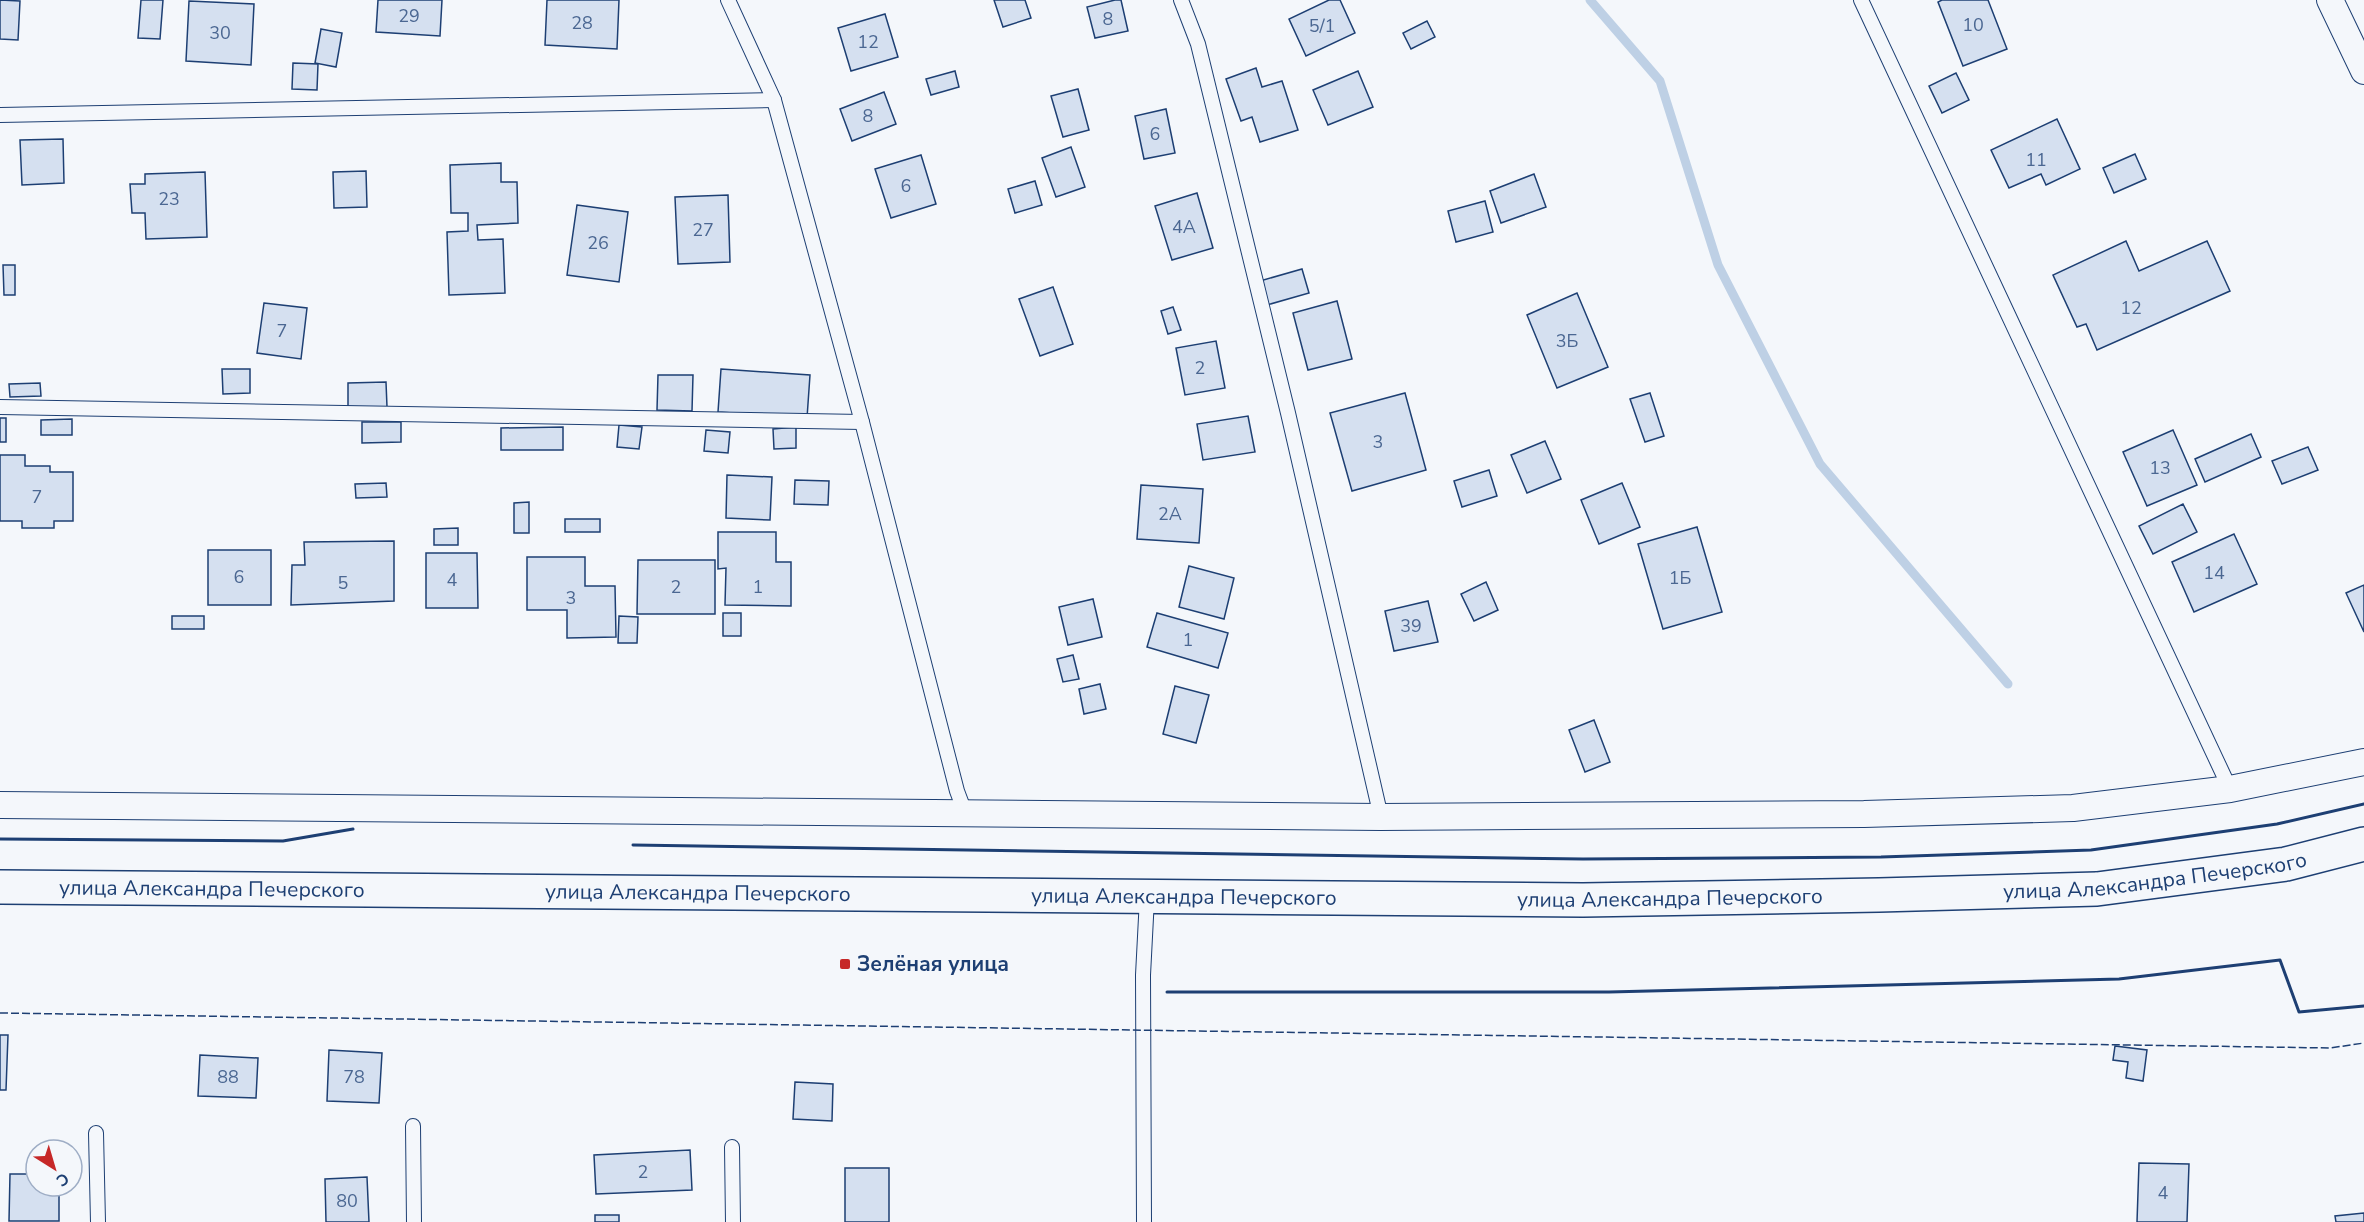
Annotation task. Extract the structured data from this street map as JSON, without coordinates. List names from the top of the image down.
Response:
{
  "streets": {
    "main road": ["улица Александра Печерского"]
  },
  "places": {
    "transit": ["Зелёная улица"]
  },
  "house_numbers": [
    "29",
    "8",
    "28",
    "10",
    "5/1",
    "30",
    "12",
    "8",
    "6",
    "11",
    "6",
    "23",
    "4А",
    "27",
    "26",
    "12",
    "7",
    "3Б",
    "2",
    "3",
    "13",
    "7",
    "2А",
    "14",
    "6",
    "1Б",
    "4",
    "5",
    "2",
    "1",
    "3",
    "39",
    "1",
    "88",
    "78",
    "2",
    "4",
    "80"
  ],
  "north": "bottom right"
}
